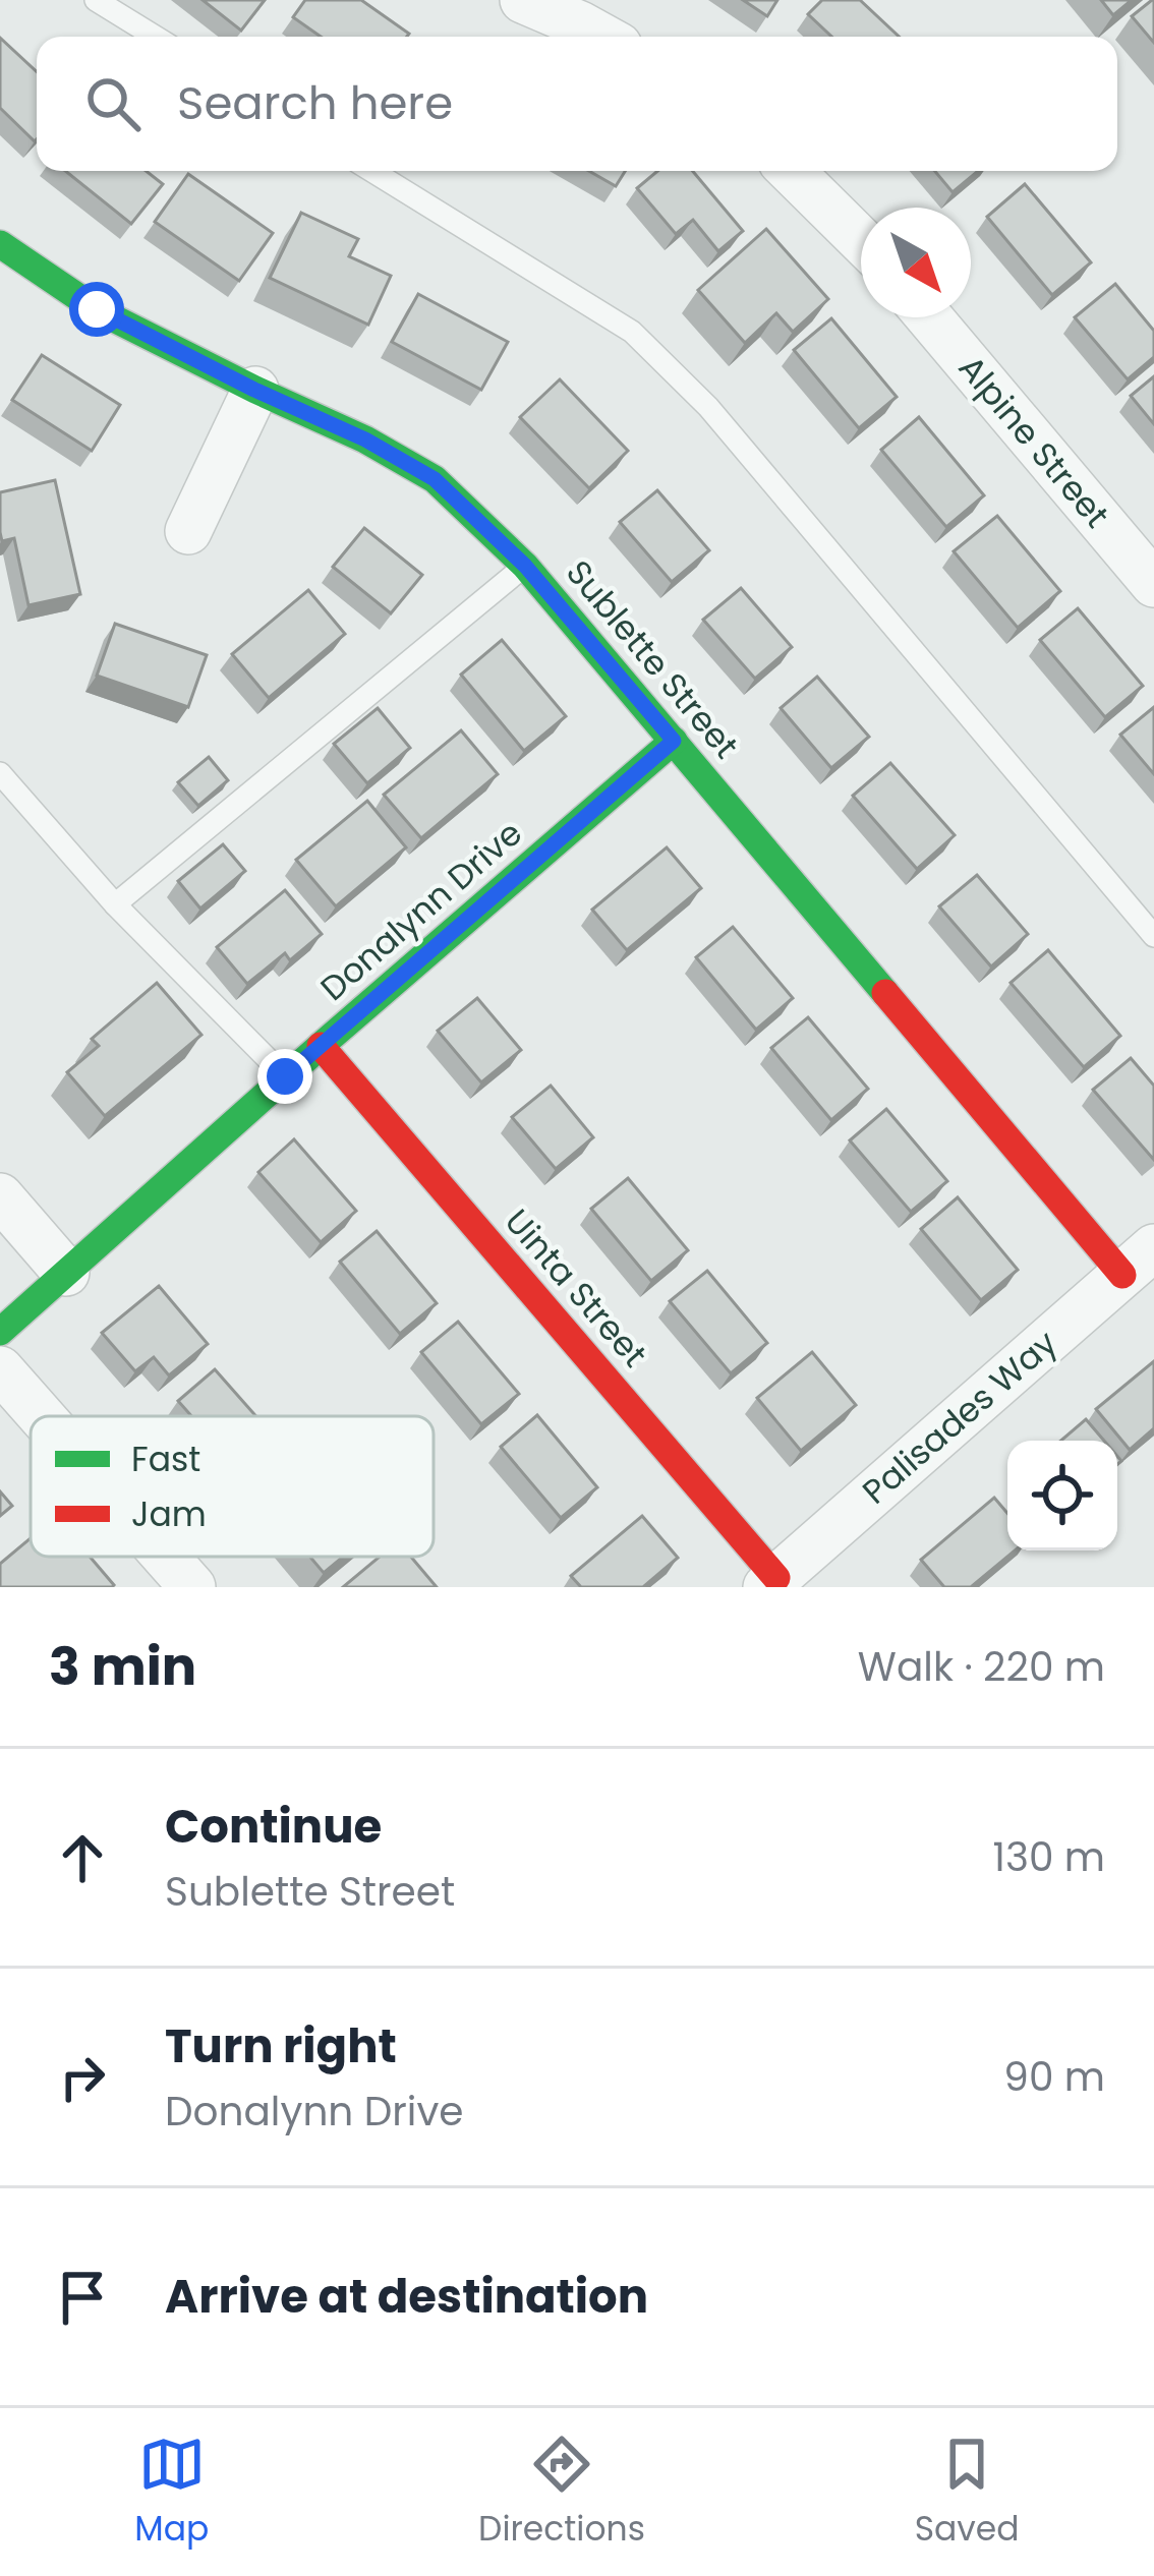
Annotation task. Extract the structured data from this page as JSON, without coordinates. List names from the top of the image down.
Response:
{
  "streets": {
    "street": [
      "Alpine Street",
      "Sublette Street",
      "Donalynn Drive",
      "Uinta Street",
      "Palisades Way"
    ]
  },
  "crossings": [
    ["Sublette Street", "Donalynn Drive"],
    ["Sublette Street", "Palisades Way"],
    ["Donalynn Drive", "Uinta Street"],
    ["Uinta Street", "Palisades Way"]
  ],
  "legend": ["Fast", "Jam"],
  "north": "bottom right",
  "page": {
    "search": "Search here",
    "heading": ["3 min", "Walk · 220 m"],
    "list": [
      ["Continue", "Sublette Street", "130 m"],
      ["Turn right", "Donalynn Drive", "90 m"],
      "Arrive at destination"
    ],
    "nav": ["Map", "Directions", "Saved"]
  }
}
